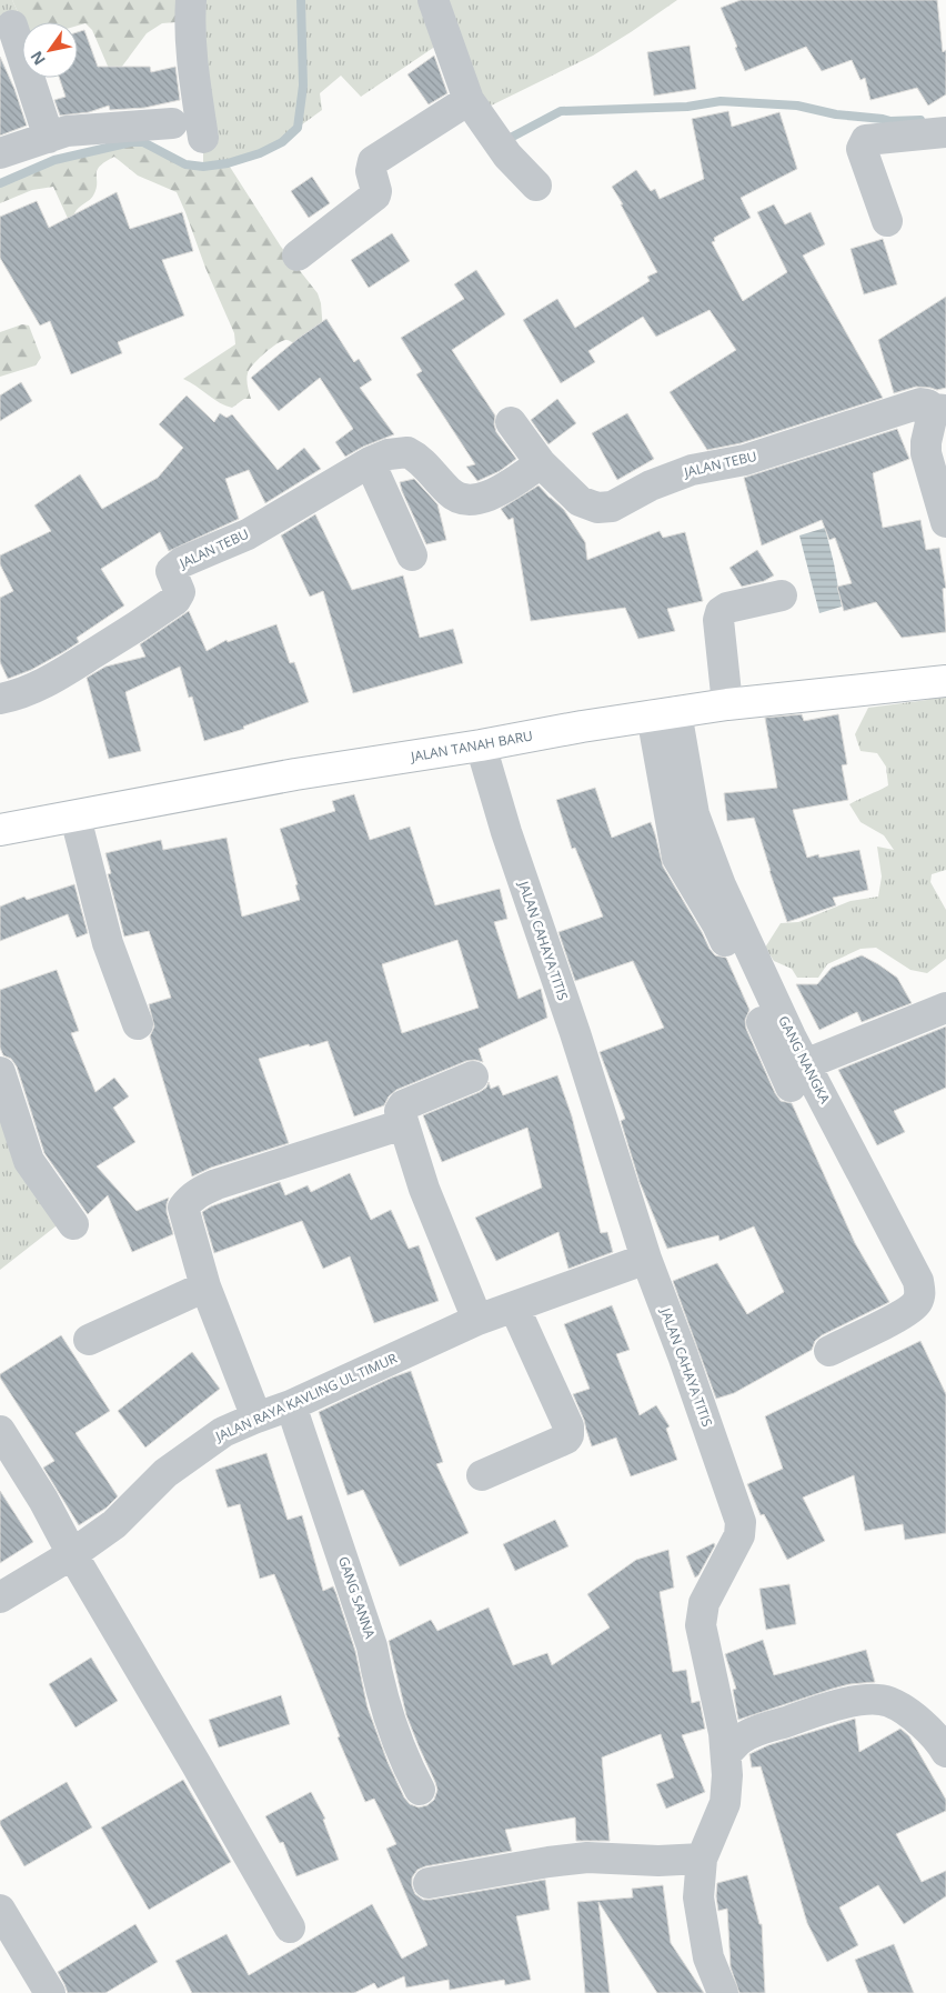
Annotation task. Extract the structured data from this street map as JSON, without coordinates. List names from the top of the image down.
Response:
{
  "streets": {
    "main road": ["JALAN TANAH BARU"],
    "street": [
      "JALAN TEBU",
      "JALAN CAHAYA TITIS",
      "GANG NANGKA",
      "JALAN RAYA KAVLING UL TIMUR",
      "GANG SANNA"
    ]
  },
  "crossings": [
    ["JALAN TANAH BARU", "JALAN CAHAYA TITIS"],
    ["JALAN CAHAYA TITIS", "JALAN RAYA KAVLING UL TIMUR"],
    ["JALAN RAYA KAVLING UL TIMUR", "GANG SANNA"]
  ],
  "north": "bottom left"
}
